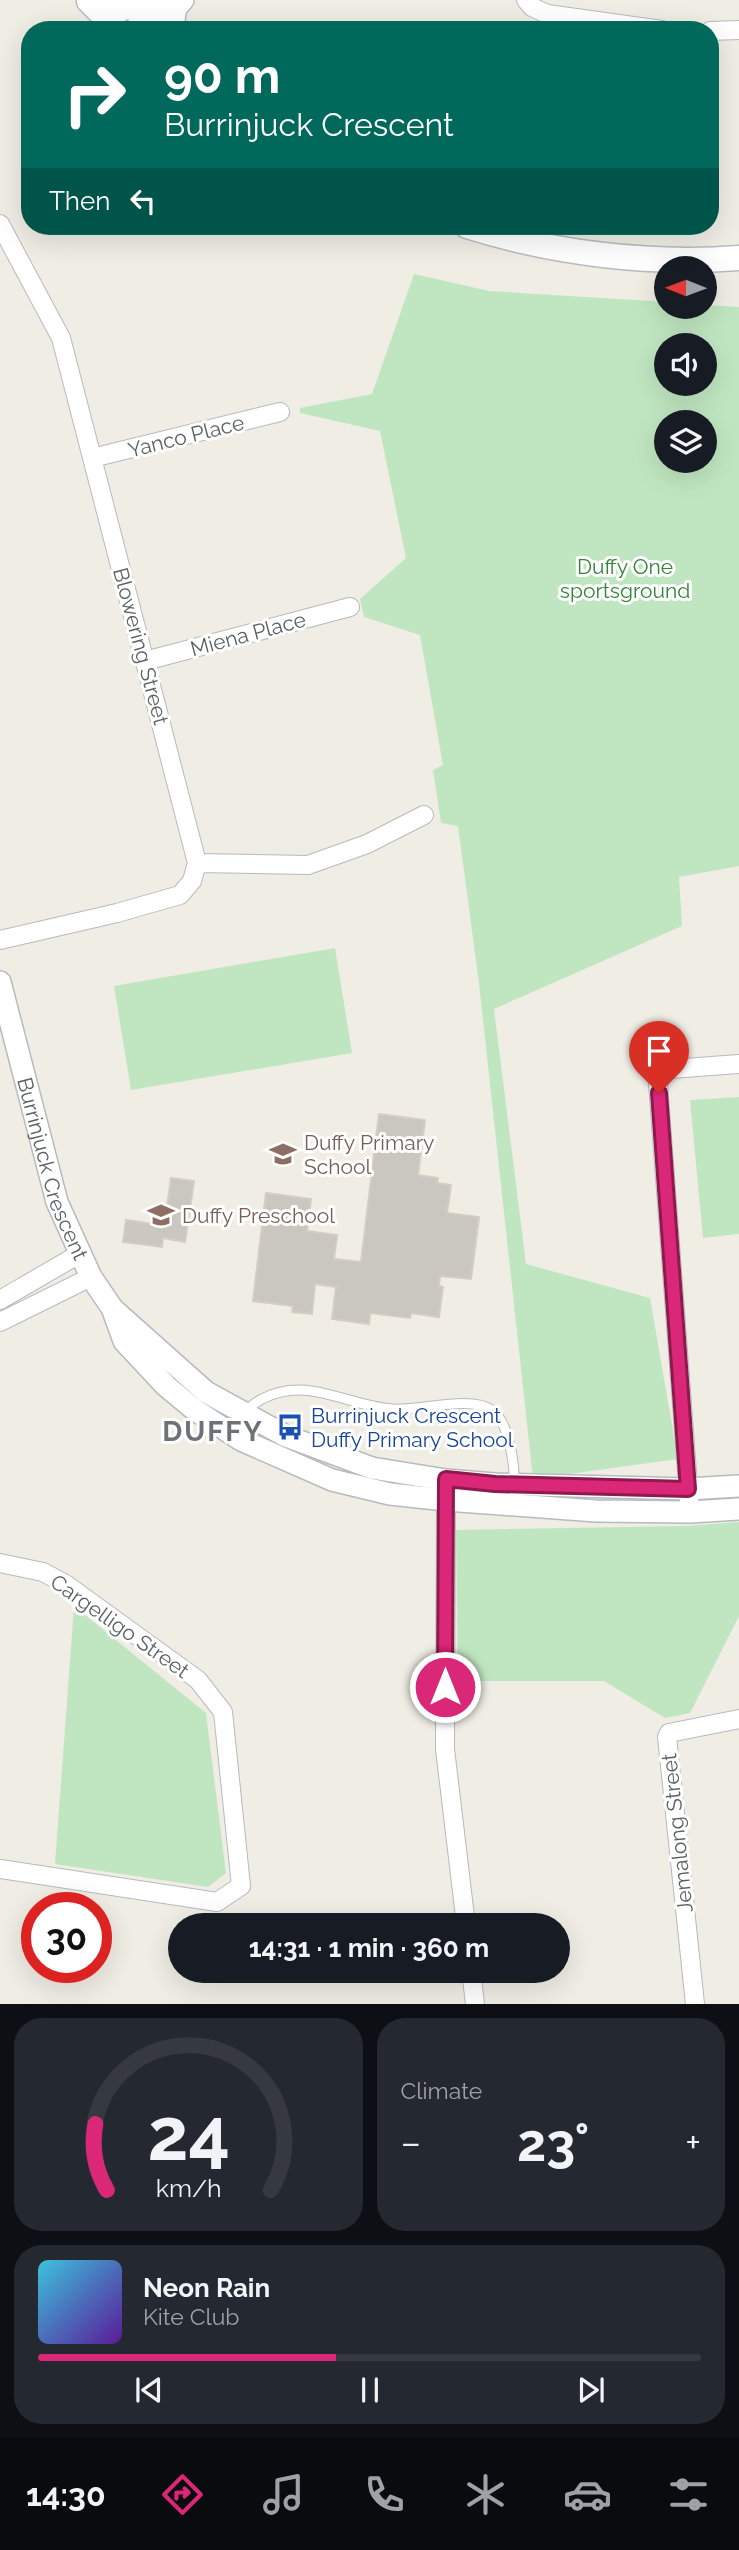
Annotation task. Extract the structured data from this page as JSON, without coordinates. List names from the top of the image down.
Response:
{
  "streets": {
    "street": [
      "Yanco Place",
      "Miena Place",
      "Blowering Street",
      "Burrinjuck Crescent",
      "Cargelligo Street",
      "Jemalong Street"
    ]
  },
  "crossings": [
    ["Yanco Place", "Blowering Street"],
    ["Miena Place", "Blowering Street"]
  ],
  "districts": ["DUFFY"],
  "parks": ["Duffy One sportsground"],
  "places": {
    "school or university": ["Duffy Primary School", "Duffy Preschool"],
    "bus stop": ["Burrinjuck Crescent Duffy Primary School"]
  },
  "north": "left",
  "page": {
    "turn": ["90 m", "Burrinjuck Crescent"],
    "then": "Then",
    "limit": "30",
    "trip": "14:31 · 1 min · 360 m",
    "tile": "Climate",
    "heat": ["−", "23°", "+"],
    "song": ["Neon Rain", "Kite Club"],
    "tabs": "14:30",
    "gauge": ["24", "km/h"]
  }
}
